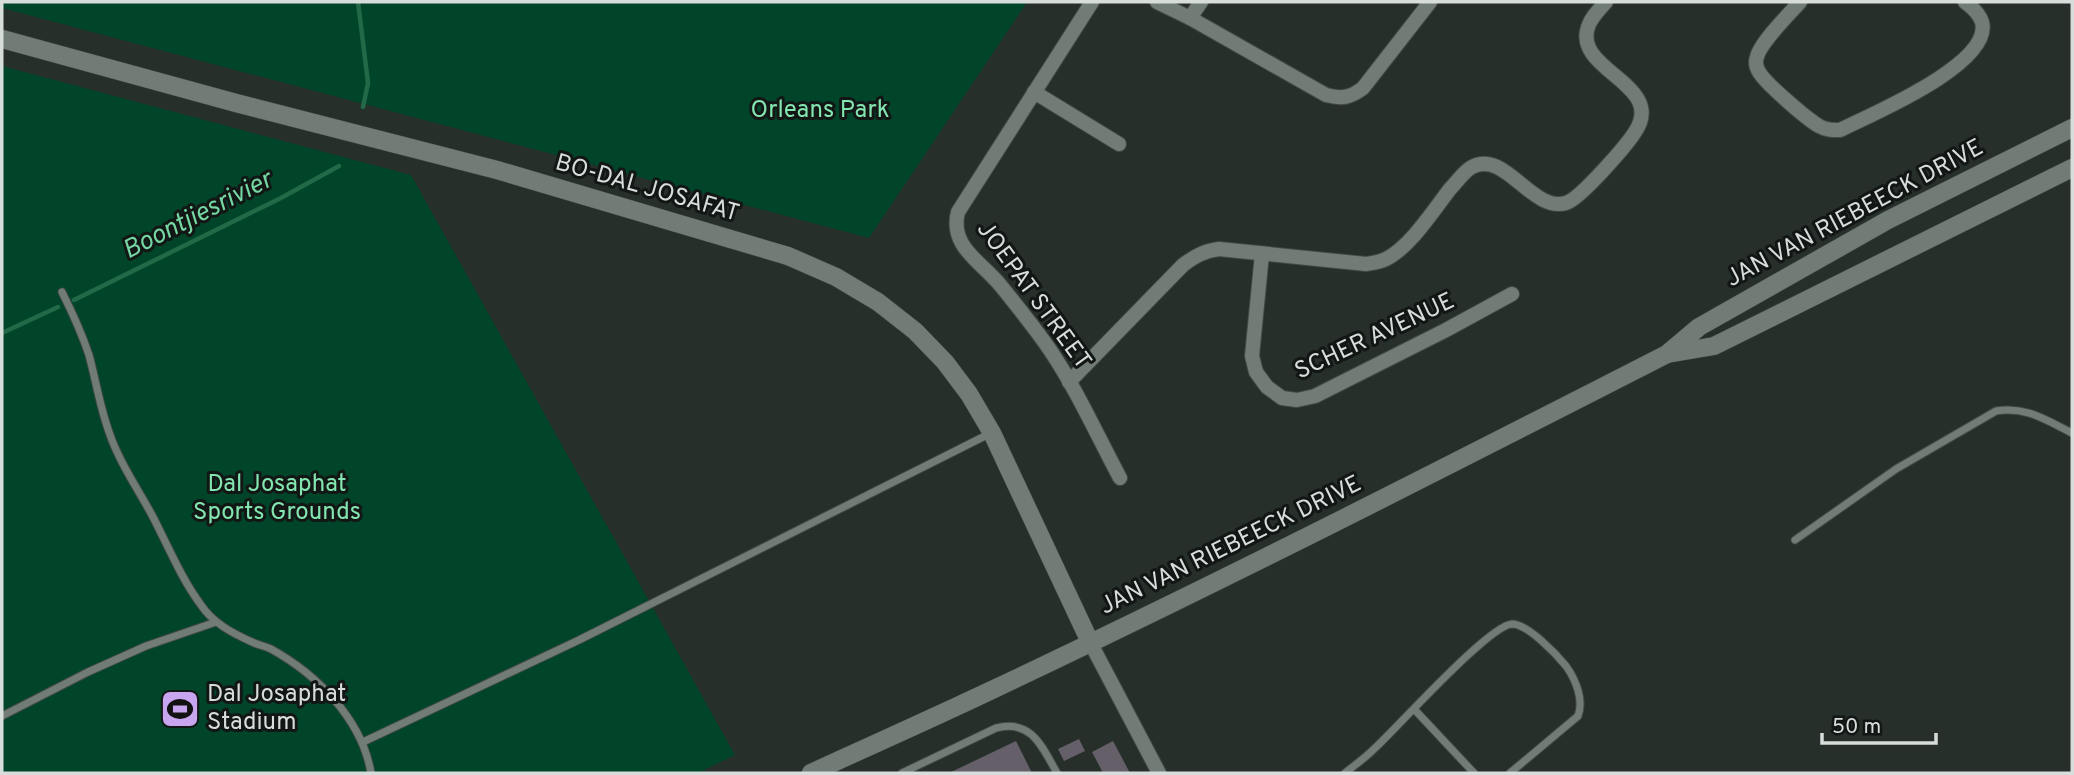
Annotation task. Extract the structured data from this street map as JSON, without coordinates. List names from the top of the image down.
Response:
{
  "streets": {
    "main road": ["BO-DAL JOSAFAT", "JAN VAN RIEBEECK DRIVE"],
    "street": ["JOEPAT STREET", "SCHER AVENUE"]
  },
  "crossings": [
    ["BO-DAL JOSAFAT", "JAN VAN RIEBEECK DRIVE"]
  ],
  "water": ["Boontjiesrivier"],
  "parks": ["Orleans Park", "Dal Josaphat Sports Grounds"],
  "places": {
    "sports": ["Dal Josaphat Stadium"]
  },
  "scale_bar": "50 m"
}
